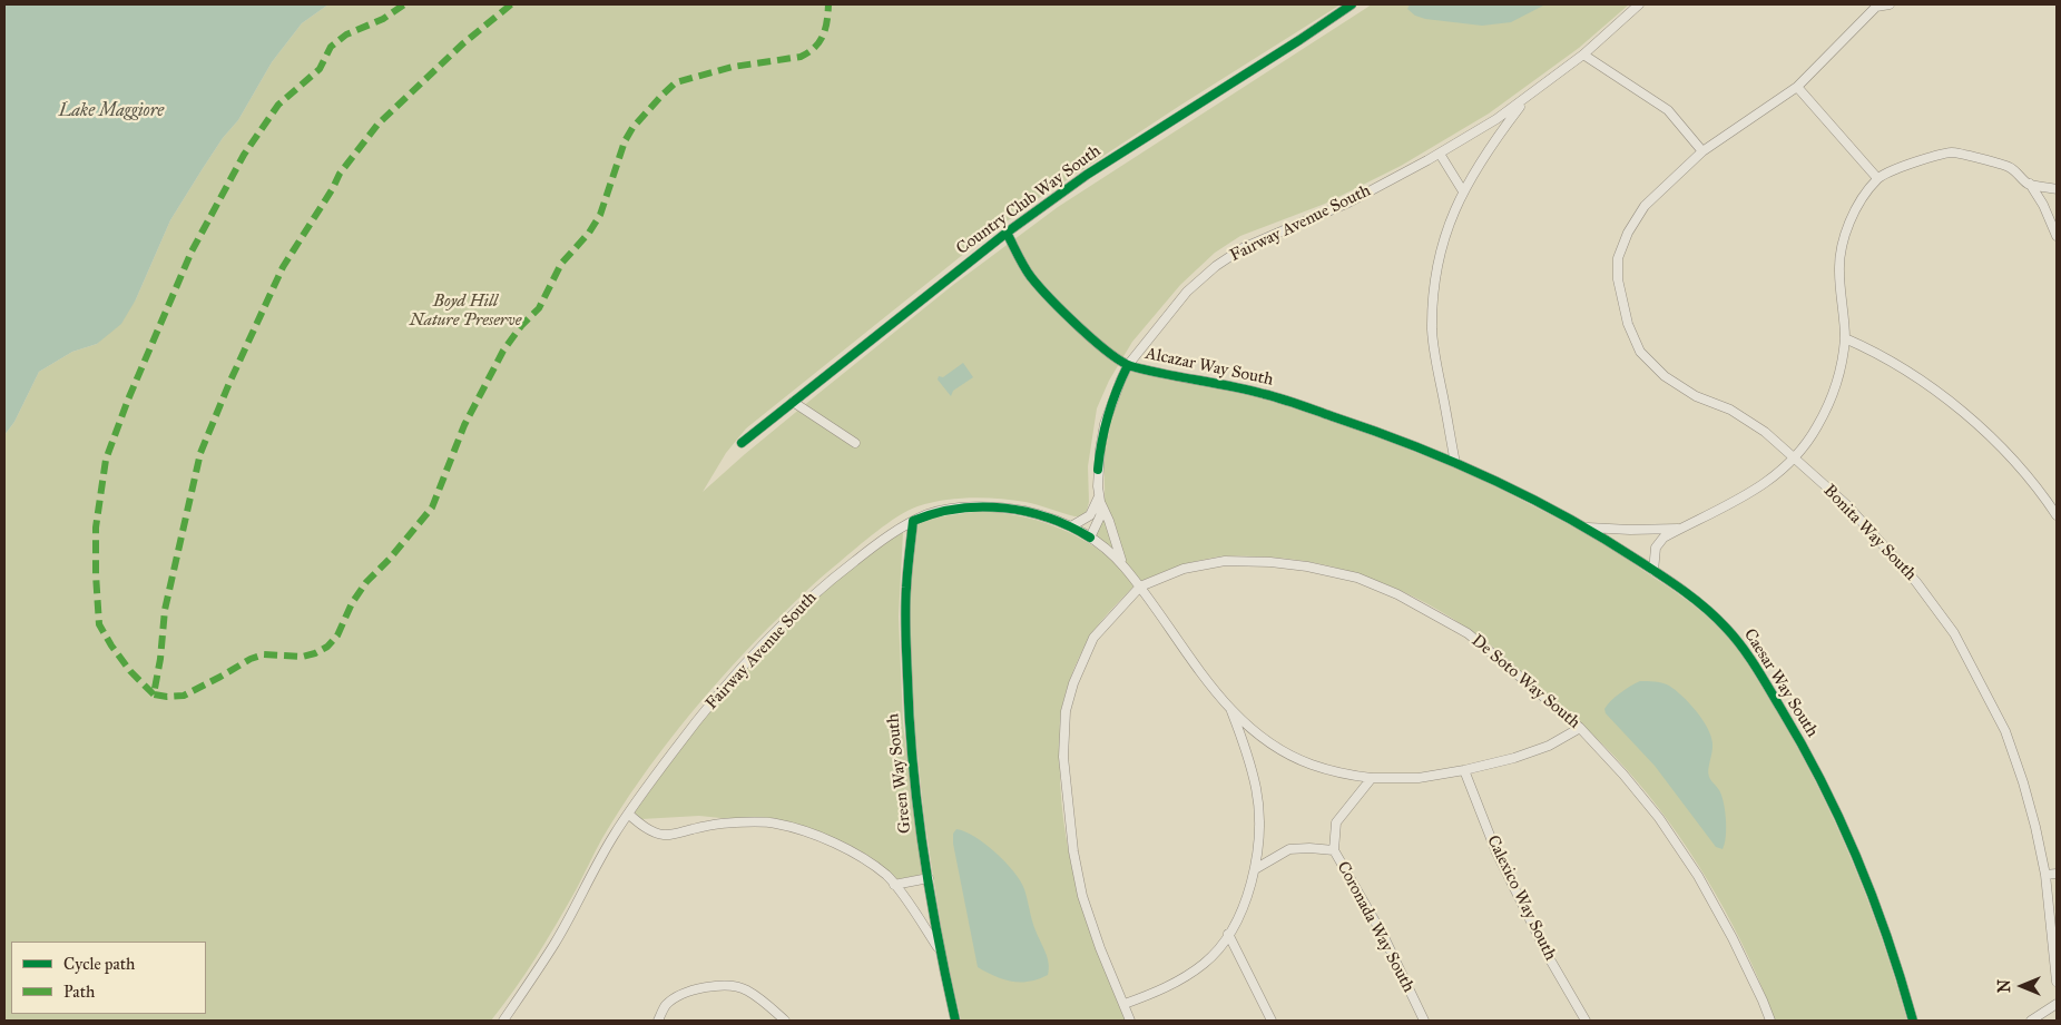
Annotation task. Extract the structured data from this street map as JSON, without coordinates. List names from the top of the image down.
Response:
{
  "streets": {
    "street": [
      "Country Club Way South",
      "Fairway Avenue South",
      "Alcazar Way South",
      "Bonita Way South",
      "De Soto Way South",
      "Caesar Way South",
      "Green Way South",
      "Calexico Way South",
      "Coronada Way South"
    ]
  },
  "crossings": [
    ["Country Club Way South", "Alcazar Way South"],
    ["Fairway Avenue South", "Alcazar Way South"],
    ["Fairway Avenue South", "De Soto Way South"],
    ["Fairway Avenue South", "Green Way South"],
    ["Alcazar Way South", "Caesar Way South"]
  ],
  "water": ["Lake Maggiore"],
  "parks": ["Boyd Hill Nature Preserve"],
  "legend": ["Cycle path", "Path"],
  "north": "left"
}
